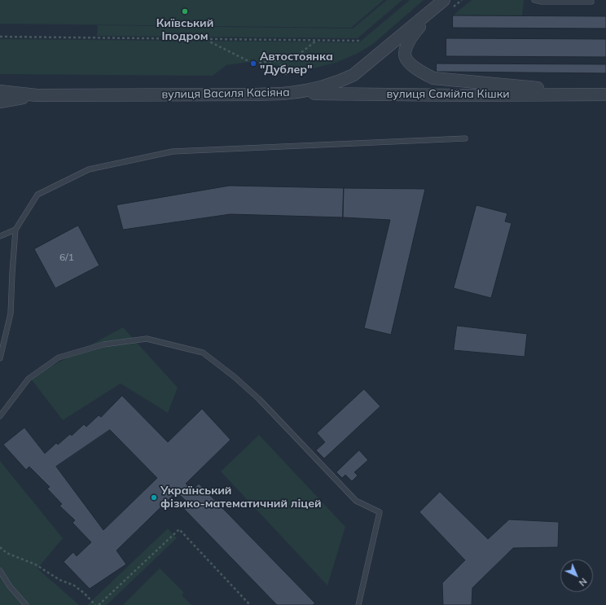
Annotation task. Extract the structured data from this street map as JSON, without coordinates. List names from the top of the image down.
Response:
{
  "streets": {
    "street": ["вулиця Василя Касіяна", "вулиця Самійла Кішки"]
  },
  "crossings": [
    ["вулиця Василя Касіяна", "вулиця Самійла Кішки"]
  ],
  "places": ["Київський Іподром", "Автостоянка \"Дублер\"", "Український фізико-математичний ліцей"],
  "house_numbers": ["6/1"],
  "north": "bottom right"
}
